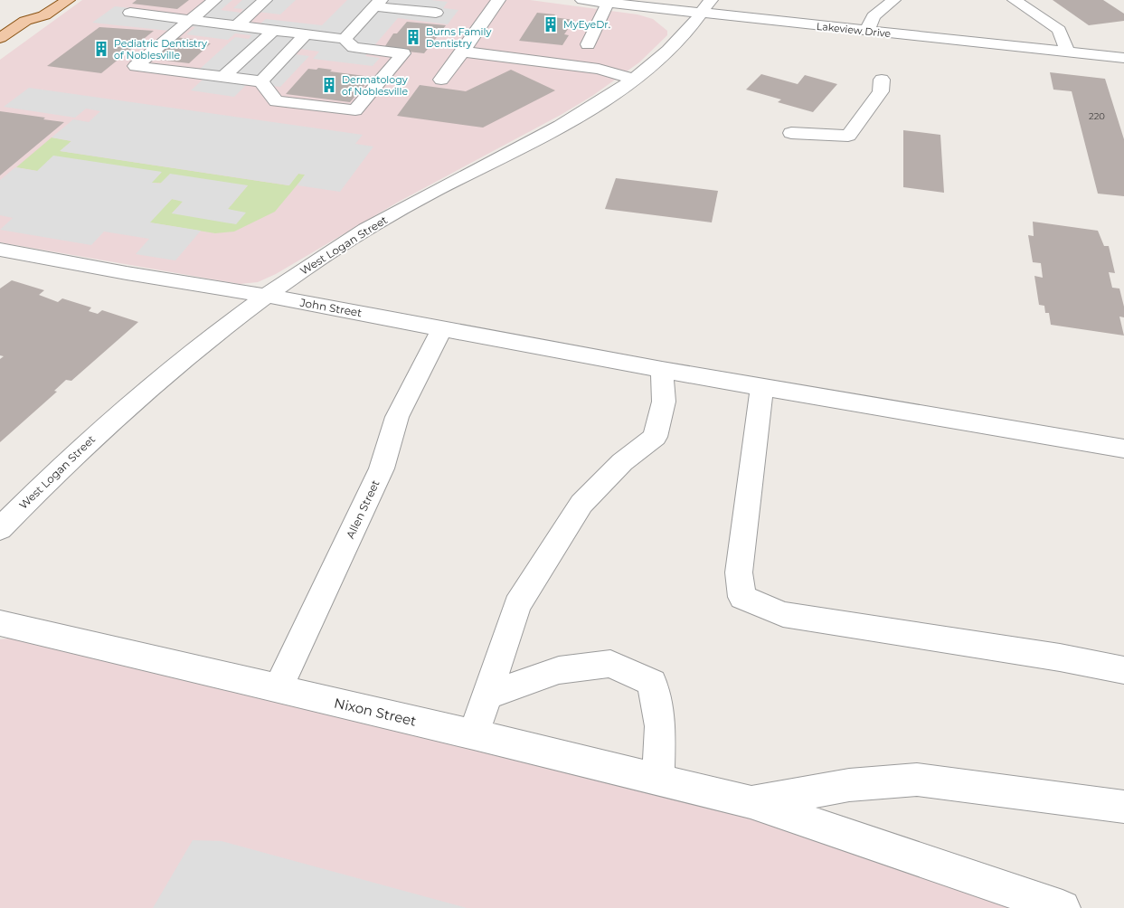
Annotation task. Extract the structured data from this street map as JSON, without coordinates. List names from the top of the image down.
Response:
{
  "streets": {
    "street": [
      "Lakeview Drive",
      "West Logan Street",
      "John Street",
      "Allen Street",
      "Nixon Street"
    ]
  },
  "crossings": [
    ["Lakeview Drive", "West Logan Street"],
    ["West Logan Street", "John Street"],
    ["John Street", "Allen Street"],
    ["Allen Street", "Nixon Street"]
  ],
  "places": {
    "building": [
      "MyEyeDr.",
      "Burns Family Dentistry",
      "Pediatric Dentistry of Noblesville",
      "Dermatology of Noblesville"
    ]
  },
  "house_numbers": ["220"]
}
